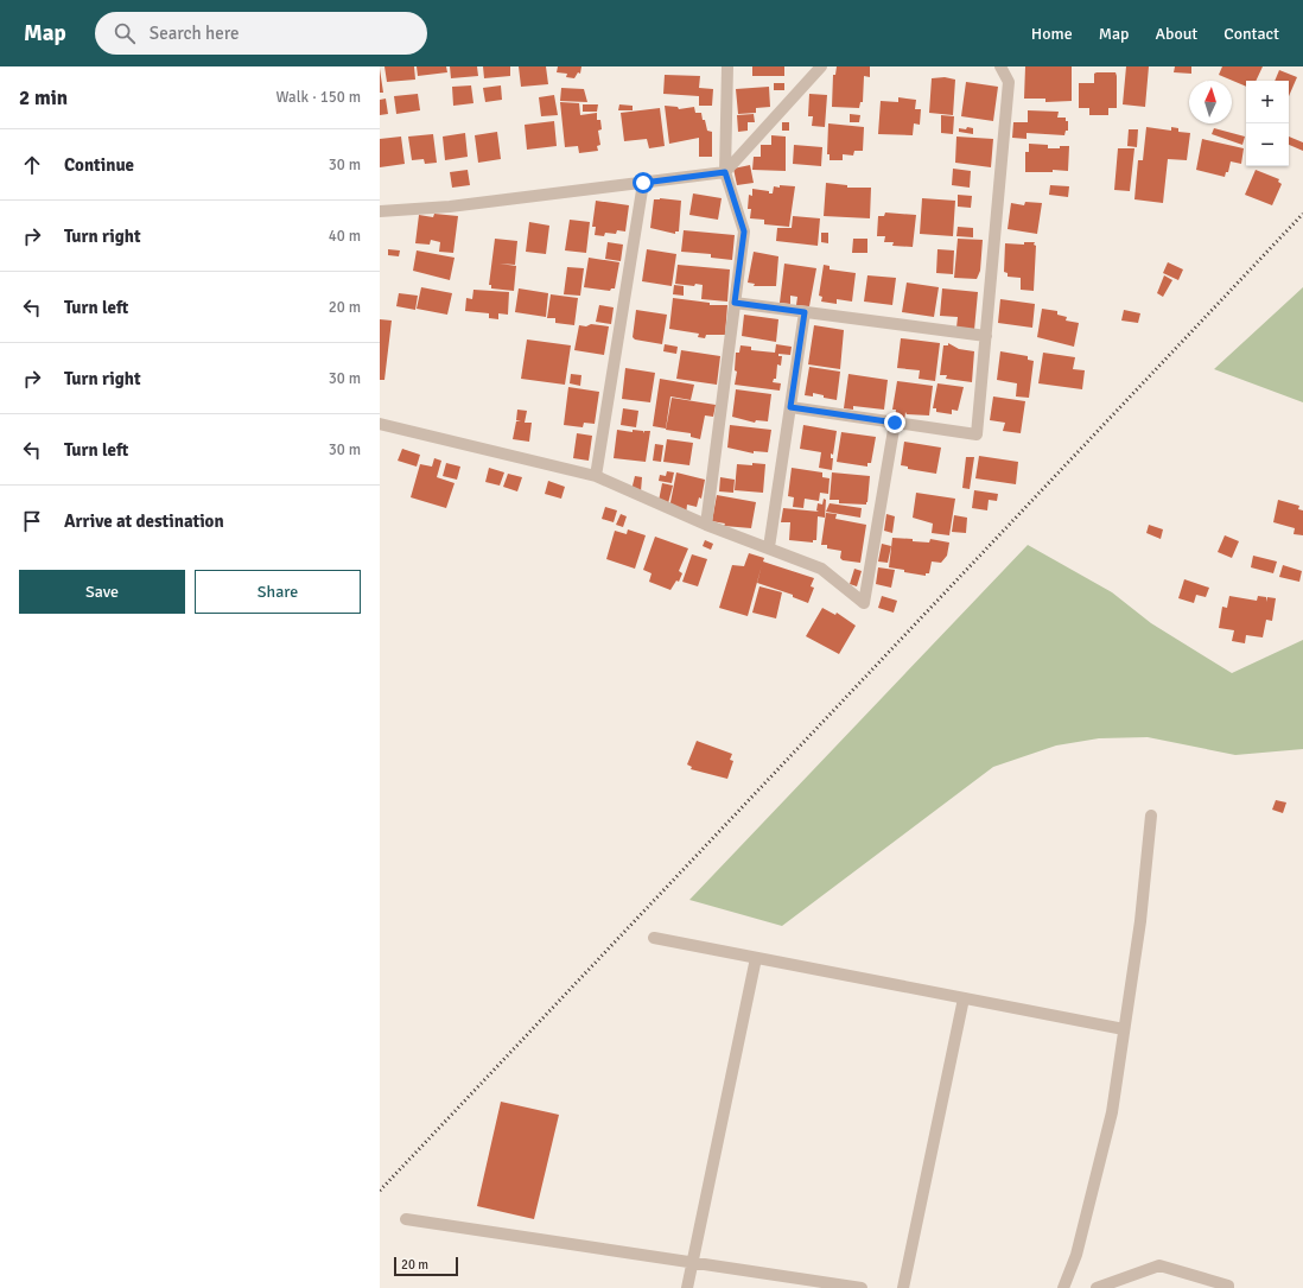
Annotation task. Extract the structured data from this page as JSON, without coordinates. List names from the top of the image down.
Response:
{
  "scale_bar": "20 m",
  "north": "top",
  "page": {
    "header": "Map",
    "search": "Search here",
    "nav": [
      "Home",
      "Map",
      "About",
      "Contact"
    ],
    "heading": ["2 min", "Walk · 150 m"],
    "map_buttons": ["+", "−"],
    "list": [
      ["Continue", "30 m"],
      ["Turn right", "40 m"],
      ["Turn left", "20 m"],
      ["Turn right", "30 m"],
      ["Turn left", "30 m"],
      "Arrive at destination"
    ],
    "buttons": ["Save", "Share"],
    "scale": "20 m"
  }
}
